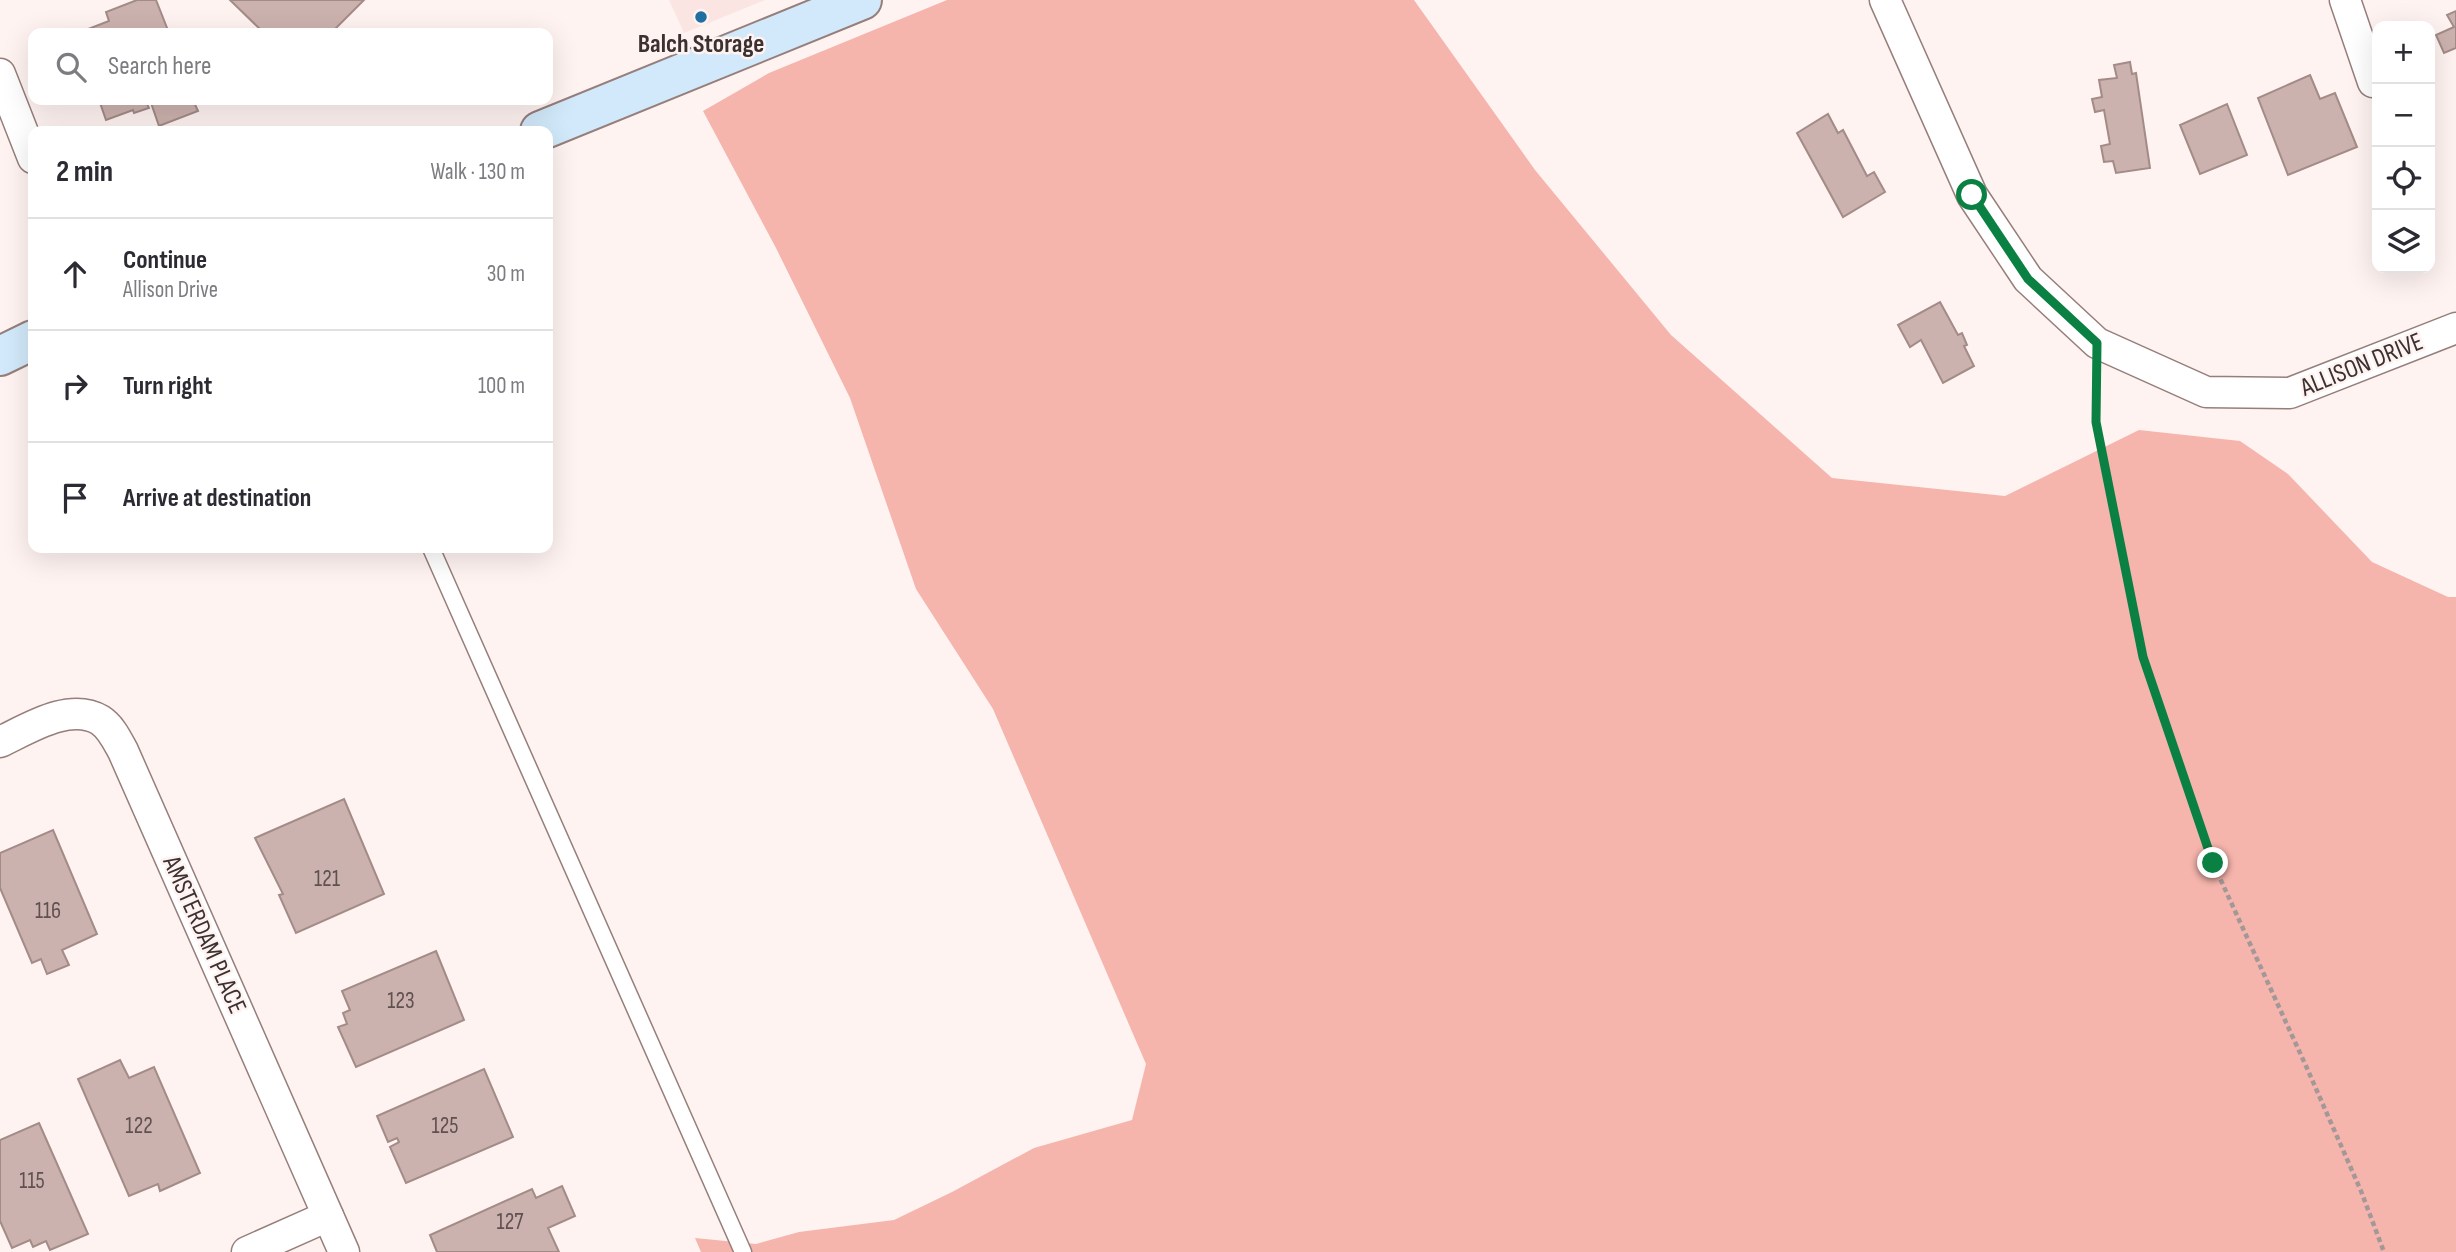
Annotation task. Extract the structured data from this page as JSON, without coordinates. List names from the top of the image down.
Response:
{
  "streets": {
    "street": ["ALLISON DRIVE", "AMSTERDAM PLACE"]
  },
  "places": ["Balch Storage"],
  "house_numbers": [
    "121",
    "116",
    "123",
    "122",
    "125",
    "115",
    "127"
  ],
  "page": {
    "map_buttons": ["+", "−"],
    "search": "Search here",
    "heading": ["2 min", "Walk · 130 m"],
    "list": [
      ["Continue", "Allison Drive", "30 m"],
      ["Turn right", "100 m"],
      "Arrive at destination"
    ]
  }
}
